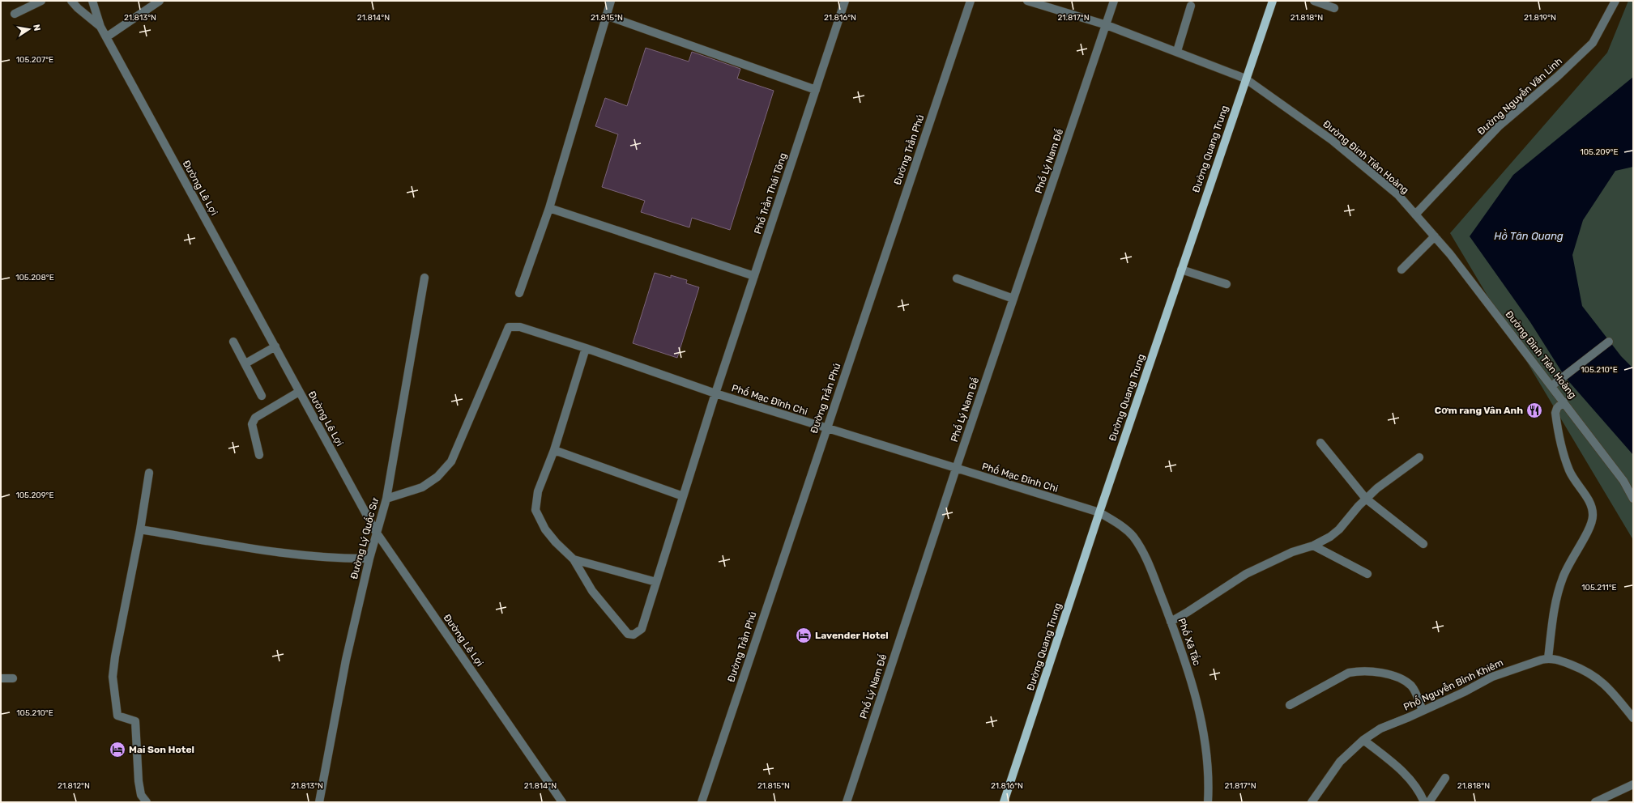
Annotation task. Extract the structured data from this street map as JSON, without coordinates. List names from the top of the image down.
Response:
{
  "streets": {
    "main road": ["Đường Quang Trung"],
    "street": [
      "Đường Nguyễn Văn Linh",
      "Đường Trần Phú",
      "Đường Đinh Tiên Hoàng",
      "Phố Lý Nam Đế",
      "Đường Lê Lợi",
      "Phố Trần Thái Tông",
      "Phố Mạc Đĩnh Chi",
      "Đường Lý Quốc Sư",
      "Phố Xã Tắc",
      "Phố Nguyễn Bỉnh Khiêm"
    ]
  },
  "crossings": [
    ["Đường Nguyễn Văn Linh", "Đường Đinh Tiên Hoàng"],
    ["Đường Quang Trung", "Đường Đinh Tiên Hoàng"],
    ["Đường Quang Trung", "Phố Mạc Đĩnh Chi"],
    ["Đường Quang Trung", "Phố Xã Tắc"],
    ["Đường Trần Phú", "Phố Mạc Đĩnh Chi"],
    ["Đường Đinh Tiên Hoàng", "Phố Lý Nam Đế"],
    ["Phố Lý Nam Đế", "Phố Mạc Đĩnh Chi"],
    ["Đường Lê Lợi", "Đường Lý Quốc Sư"],
    ["Phố Trần Thái Tông", "Phố Mạc Đĩnh Chi"],
    ["Phố Mạc Đĩnh Chi", "Đường Lý Quốc Sư"],
    ["Phố Mạc Đĩnh Chi", "Phố Xã Tắc"]
  ],
  "water": ["Hồ Tân Quang"],
  "places": {
    "restaurant": ["Cơm rang Vân Anh"],
    "hotel": ["Lavender Hotel", "Mai Son Hotel"]
  },
  "north": "right",
  "coordinates": [
    "21.813°N",
    "21.814°N",
    "21.815°N",
    "21.816°N",
    "21.817°N",
    "21.818°N",
    "21.819°N",
    "105.207°E",
    "105.209°E",
    "105.208°E",
    "105.210°E",
    "105.211°E",
    "21.812°N"
  ]
}
